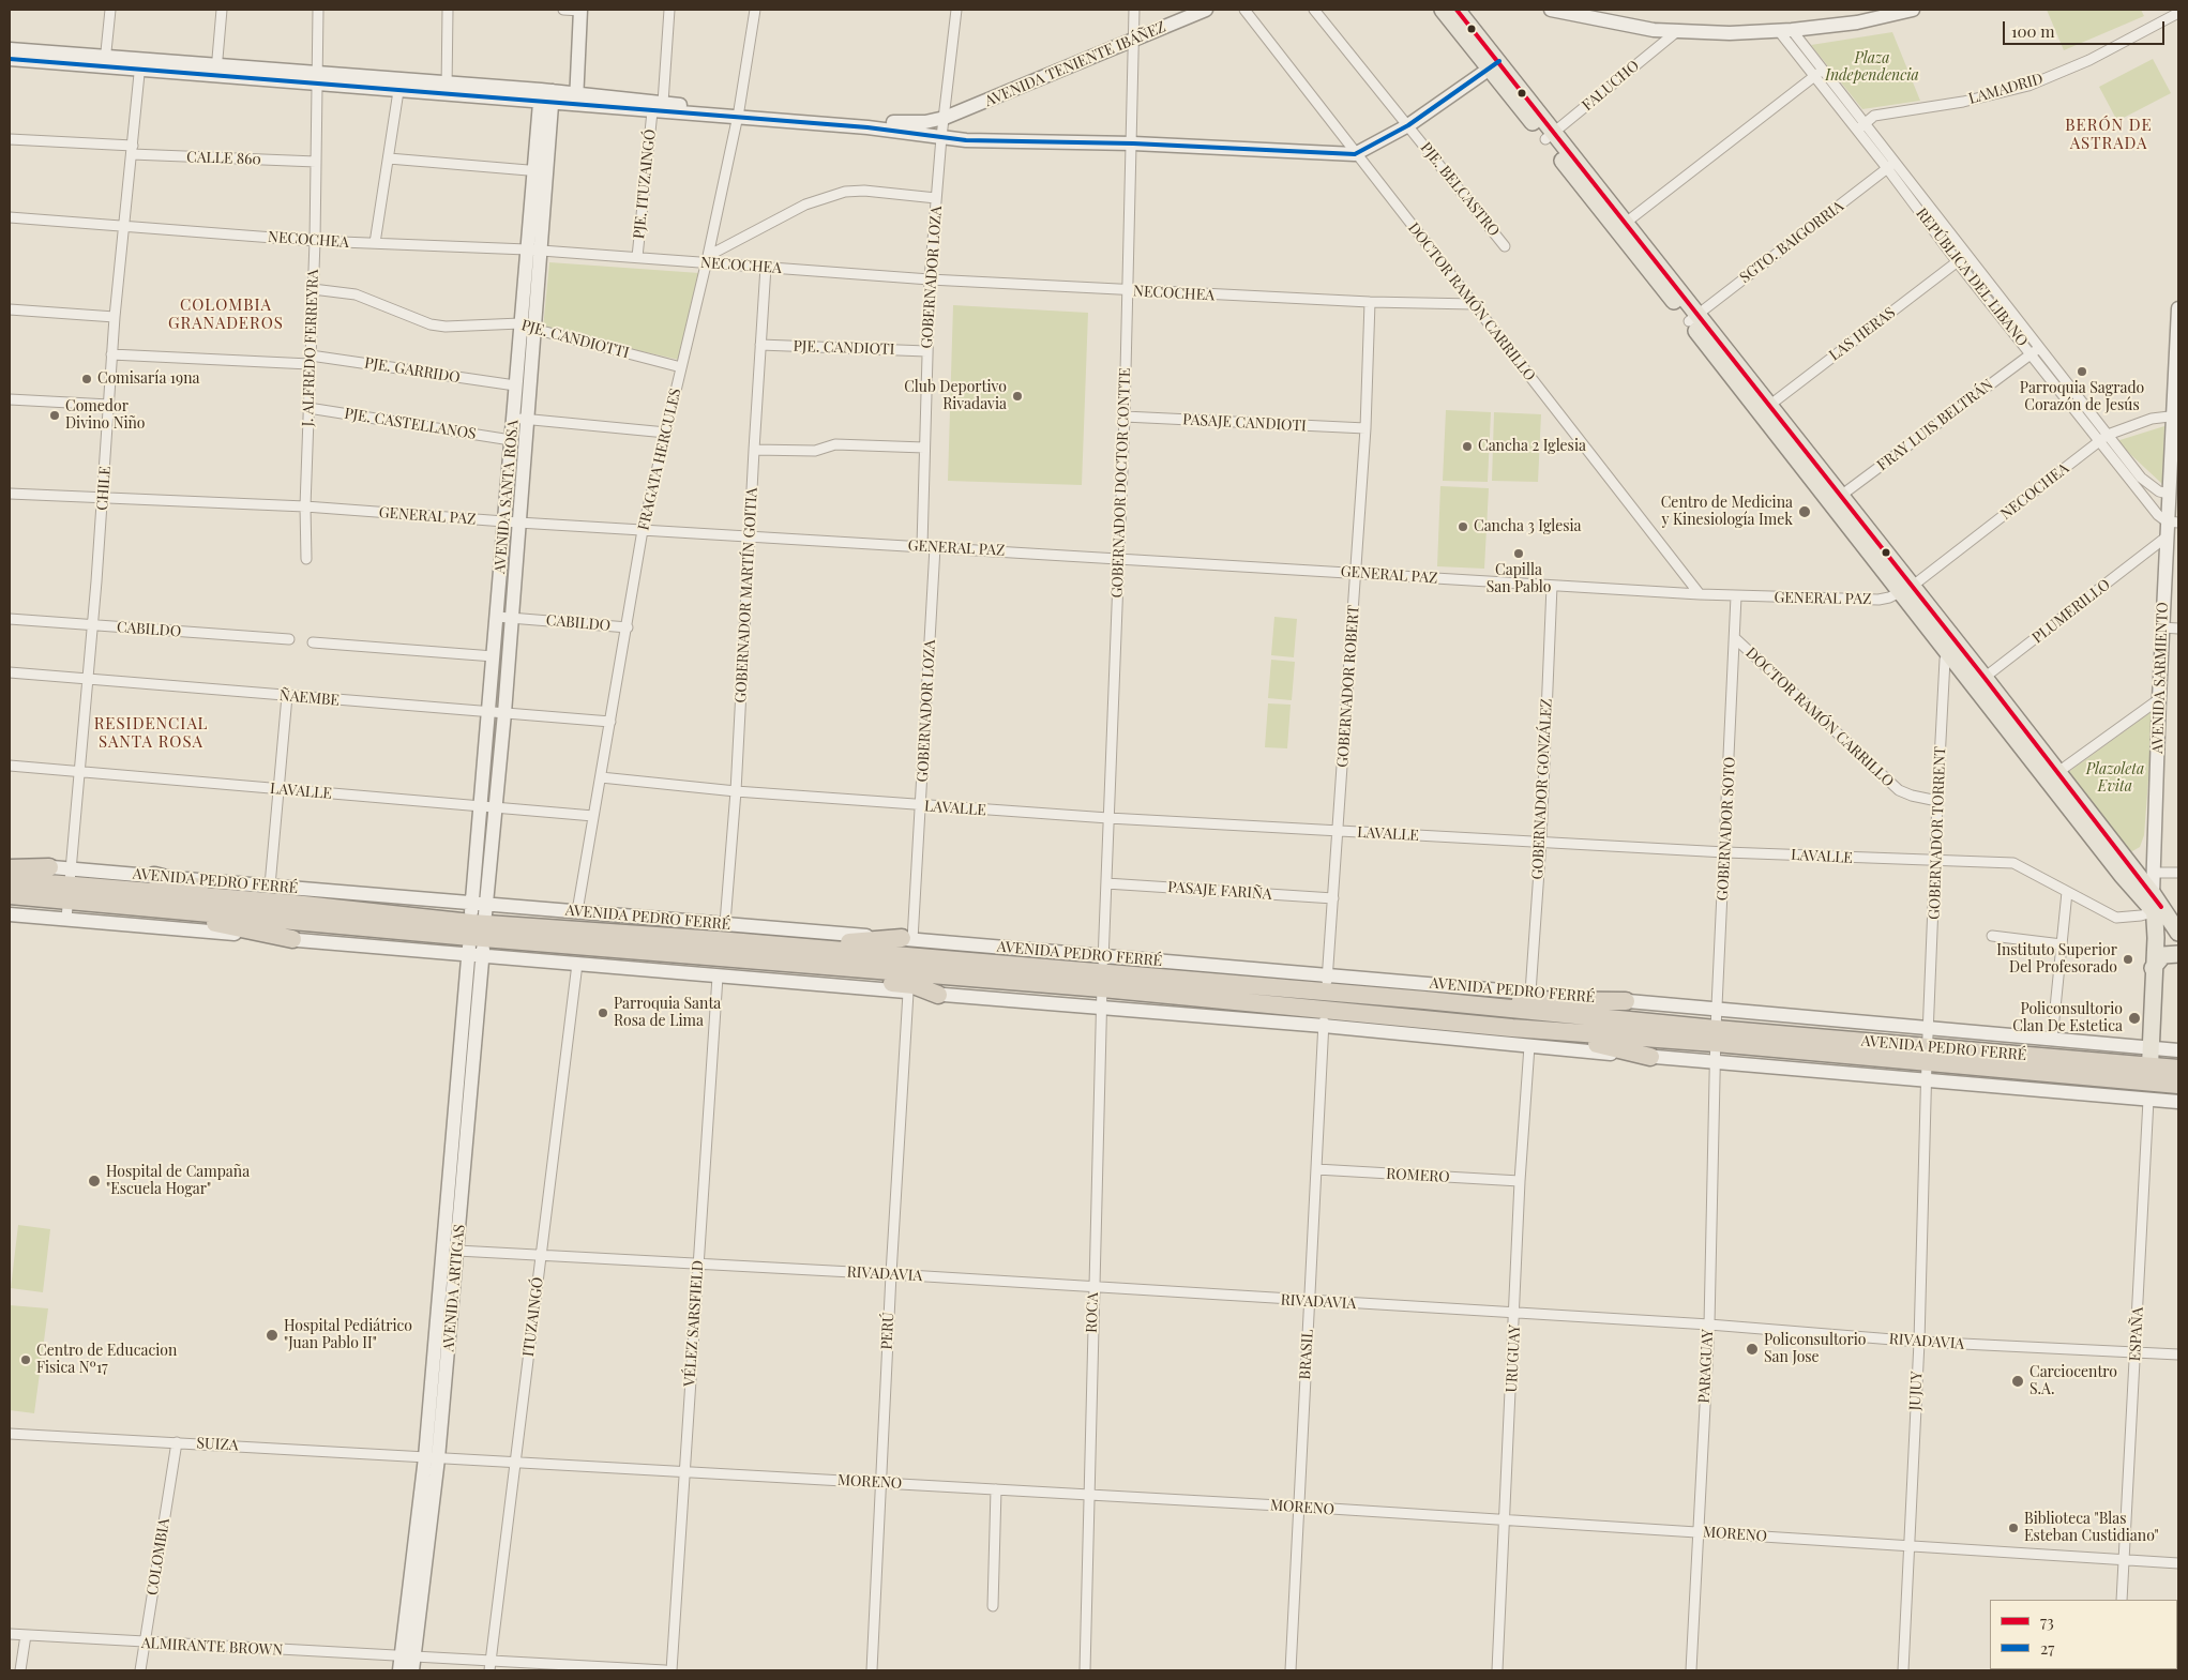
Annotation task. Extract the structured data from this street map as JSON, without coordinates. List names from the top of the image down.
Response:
{
  "streets": {
    "highway": ["AVENIDA PEDRO FERRÉ"],
    "main road": [
      "AVENIDA TENIENTE IBÁÑEZ",
      "AVENIDA SANTA ROSA",
      "AVENIDA SARMIENTO",
      "AVENIDA ARTIGAS"
    ],
    "street": [
      "FALUCHO",
      "LAMADRID",
      "CALLE 860",
      "PJE. ITUZAINGÓ",
      "PJE. BELCASTRO",
      "NECOCHEA",
      "SGTO. BAIGORRIA",
      "GOBERNADOR LOZA",
      "REPÚBLICA DEL LIBANO",
      "DOCTOR RAMÓN CARRILLO",
      "LAS HERAS",
      "PJE. CANDIOTTI",
      "J. ALFREDO FERREYRA",
      "PJE. CANDIOTI",
      "PJE. GARRIDO",
      "PASAJE CANDIOTI",
      "PJE. CASTELLANOS",
      "FRAY LUIS BELTRÁN",
      "FRAGATA HERCULES",
      "GOBERNADOR DOCTOR CONTTE",
      "CHILE",
      "GENERAL PAZ",
      "GOBERNADOR MARTÍN GOITIA",
      "PLUMERILLO",
      "CABILDO",
      "GOBERNADOR ROBERT",
      "ÑAEMBE",
      "GOBERNADOR GONZÁLEZ",
      "LAVALLE",
      "GOBERNADOR SOTO",
      "GOBERNADOR TORRENT",
      "PASAJE FARIÑA",
      "ROMERO",
      "RIVADAVIA",
      "ROCA",
      "ITUZAINGÓ",
      "VÉLEZ SARSFIELD",
      "PERÚ",
      "ESPAÑA",
      "BRASIL",
      "URUGUAY",
      "PARAGUAY",
      "JUJUY",
      "SUIZA",
      "MORENO",
      "COLOMBIA",
      "ALMIRANTE BROWN"
    ]
  },
  "crossings": [
    ["AVENIDA TENIENTE IBÁÑEZ", "GOBERNADOR LOZA"],
    ["AVENIDA TENIENTE IBÁÑEZ", "GOBERNADOR DOCTOR CONTTE"],
    ["LAMADRID", "REPÚBLICA DEL LIBANO"],
    ["CALLE 860", "J. ALFREDO FERREYRA"],
    ["CALLE 860", "CHILE"],
    ["PJE. ITUZAINGÓ", "NECOCHEA"],
    ["NECOCHEA", "GOBERNADOR LOZA"],
    ["NECOCHEA", "REPÚBLICA DEL LIBANO"],
    ["NECOCHEA", "DOCTOR RAMÓN CARRILLO"],
    ["NECOCHEA", "J. ALFREDO FERREYRA"],
    ["NECOCHEA", "FRAGATA HERCULES"],
    ["NECOCHEA", "GOBERNADOR DOCTOR CONTTE"],
    ["NECOCHEA", "CHILE"],
    ["NECOCHEA", "AVENIDA SANTA ROSA"],
    ["NECOCHEA", "GENERAL PAZ"],
    ["NECOCHEA", "GOBERNADOR MARTÍN GOITIA"],
    ["NECOCHEA", "AVENIDA SARMIENTO"],
    ["NECOCHEA", "GOBERNADOR ROBERT"],
    ["SGTO. BAIGORRIA", "REPÚBLICA DEL LIBANO"],
    ["GOBERNADOR LOZA", "PJE. CANDIOTI"],
    ["GOBERNADOR LOZA", "GENERAL PAZ"],
    ["GOBERNADOR LOZA", "LAVALLE"],
    ["GOBERNADOR LOZA", "AVENIDA PEDRO FERRÉ"],
    ["REPÚBLICA DEL LIBANO", "LAS HERAS"],
    ["REPÚBLICA DEL LIBANO", "FRAY LUIS BELTRÁN"],
    ["REPÚBLICA DEL LIBANO", "AVENIDA SARMIENTO"],
    ["DOCTOR RAMÓN CARRILLO", "GENERAL PAZ"],
    ["DOCTOR RAMÓN CARRILLO", "GOBERNADOR SOTO"],
    ["DOCTOR RAMÓN CARRILLO", "GOBERNADOR TORRENT"],
    ["PJE. CANDIOTTI", "J. ALFREDO FERREYRA"],
    ["PJE. CANDIOTTI", "FRAGATA HERCULES"],
    ["PJE. CANDIOTTI", "AVENIDA SANTA ROSA"],
    ["J. ALFREDO FERREYRA", "PJE. GARRIDO"],
    ["J. ALFREDO FERREYRA", "PJE. CASTELLANOS"],
    ["J. ALFREDO FERREYRA", "GENERAL PAZ"],
    ["PJE. CANDIOTI", "GOBERNADOR MARTÍN GOITIA"],
    ["PJE. GARRIDO", "CHILE"],
    ["PJE. GARRIDO", "AVENIDA SANTA ROSA"],
    ["PASAJE CANDIOTI", "GOBERNADOR DOCTOR CONTTE"],
    ["PASAJE CANDIOTI", "GOBERNADOR ROBERT"],
    ["PJE. CASTELLANOS", "AVENIDA SANTA ROSA"],
    ["FRAGATA HERCULES", "GENERAL PAZ"],
    ["FRAGATA HERCULES", "CABILDO"],
    ["FRAGATA HERCULES", "ÑAEMBE"],
    ["FRAGATA HERCULES", "LAVALLE"],
    ["FRAGATA HERCULES", "AVENIDA PEDRO FERRÉ"],
    ["GOBERNADOR DOCTOR CONTTE", "GENERAL PAZ"],
    ["GOBERNADOR DOCTOR CONTTE", "LAVALLE"],
    ["GOBERNADOR DOCTOR CONTTE", "AVENIDA PEDRO FERRÉ"],
    ["GOBERNADOR DOCTOR CONTTE", "PASAJE FARIÑA"],
    ["GOBERNADOR DOCTOR CONTTE", "ROCA"],
    ["CHILE", "GENERAL PAZ"],
    ["CHILE", "CABILDO"],
    ["CHILE", "ÑAEMBE"],
    ["CHILE", "LAVALLE"],
    ["CHILE", "AVENIDA PEDRO FERRÉ"],
    ["AVENIDA SANTA ROSA", "GENERAL PAZ"],
    ["AVENIDA SANTA ROSA", "CABILDO"],
    ["AVENIDA SANTA ROSA", "ÑAEMBE"],
    ["AVENIDA SANTA ROSA", "LAVALLE"],
    ["AVENIDA SANTA ROSA", "AVENIDA PEDRO FERRÉ"],
    ["AVENIDA SANTA ROSA", "AVENIDA ARTIGAS"],
    ["GENERAL PAZ", "GOBERNADOR MARTÍN GOITIA"],
    ["GENERAL PAZ", "GOBERNADOR ROBERT"],
    ["GENERAL PAZ", "GOBERNADOR GONZÁLEZ"],
    ["GENERAL PAZ", "GOBERNADOR SOTO"],
    ["GOBERNADOR MARTÍN GOITIA", "LAVALLE"],
    ["GOBERNADOR MARTÍN GOITIA", "AVENIDA PEDRO FERRÉ"],
    ["PLUMERILLO", "AVENIDA SARMIENTO"],
    ["AVENIDA SARMIENTO", "LAVALLE"],
    ["AVENIDA SARMIENTO", "AVENIDA PEDRO FERRÉ"],
    ["AVENIDA SARMIENTO", "ESPAÑA"],
    ["GOBERNADOR ROBERT", "LAVALLE"],
    ["GOBERNADOR ROBERT", "AVENIDA PEDRO FERRÉ"],
    ["GOBERNADOR ROBERT", "PASAJE FARIÑA"],
    ["GOBERNADOR ROBERT", "BRASIL"],
    ["GOBERNADOR GONZÁLEZ", "LAVALLE"],
    ["GOBERNADOR GONZÁLEZ", "AVENIDA PEDRO FERRÉ"],
    ["LAVALLE", "GOBERNADOR SOTO"],
    ["LAVALLE", "GOBERNADOR TORRENT"],
    ["GOBERNADOR SOTO", "AVENIDA PEDRO FERRÉ"],
    ["GOBERNADOR SOTO", "PARAGUAY"],
    ["GOBERNADOR TORRENT", "AVENIDA PEDRO FERRÉ"],
    ["GOBERNADOR TORRENT", "JUJUY"],
    ["AVENIDA PEDRO FERRÉ", "AVENIDA ARTIGAS"],
    ["AVENIDA PEDRO FERRÉ", "ROCA"],
    ["AVENIDA PEDRO FERRÉ", "ITUZAINGÓ"],
    ["AVENIDA PEDRO FERRÉ", "VÉLEZ SARSFIELD"],
    ["AVENIDA PEDRO FERRÉ", "PERÚ"],
    ["AVENIDA PEDRO FERRÉ", "ESPAÑA"],
    ["AVENIDA PEDRO FERRÉ", "BRASIL"],
    ["AVENIDA PEDRO FERRÉ", "URUGUAY"],
    ["AVENIDA PEDRO FERRÉ", "PARAGUAY"],
    ["AVENIDA PEDRO FERRÉ", "JUJUY"],
    ["ROMERO", "BRASIL"],
    ["ROMERO", "URUGUAY"],
    ["RIVADAVIA", "AVENIDA ARTIGAS"],
    ["RIVADAVIA", "ROCA"],
    ["RIVADAVIA", "ITUZAINGÓ"],
    ["RIVADAVIA", "VÉLEZ SARSFIELD"],
    ["RIVADAVIA", "PERÚ"],
    ["RIVADAVIA", "ESPAÑA"],
    ["RIVADAVIA", "BRASIL"],
    ["RIVADAVIA", "URUGUAY"],
    ["RIVADAVIA", "PARAGUAY"],
    ["RIVADAVIA", "JUJUY"],
    ["AVENIDA ARTIGAS", "SUIZA"],
    ["AVENIDA ARTIGAS", "MORENO"],
    ["AVENIDA ARTIGAS", "ALMIRANTE BROWN"],
    ["ROCA", "MORENO"],
    ["ITUZAINGÓ", "MORENO"],
    ["ITUZAINGÓ", "ALMIRANTE BROWN"],
    ["VÉLEZ SARSFIELD", "MORENO"],
    ["PERÚ", "MORENO"],
    ["ESPAÑA", "MORENO"],
    ["BRASIL", "MORENO"],
    ["URUGUAY", "MORENO"],
    ["PARAGUAY", "MORENO"],
    ["JUJUY", "MORENO"],
    ["SUIZA", "MORENO"],
    ["SUIZA", "COLOMBIA"],
    ["COLOMBIA", "ALMIRANTE BROWN"]
  ],
  "districts": ["BERÓN DE ASTRADA", "COLOMBIA GRANADEROS", "RESIDENCIAL SANTA ROSA"],
  "parks": ["Plaza Independencia", "Plazoleta Evita"],
  "places": [
    "Parroquia Sagrado Corazón de Jesús",
    "Comisaría 19na",
    "Club Deportivo Rivadavia",
    "Comedor Divino Niño",
    "Cancha 2 Iglesia",
    "Centro de Medicina y Kinesiología Imek",
    "Cancha 3 Iglesia",
    "Capilla San Pablo",
    "Instituto Superior Del Profesorado",
    "Parroquia Santa Rosa de Lima",
    "Policonsultorio Clan De Estetica",
    "Hospital de Campaña \"Escuela Hogar\"",
    "Hospital Pediátrico \"Juan Pablo II\"",
    "Policonsultorio San Jose",
    "Centro de Educacion Fisica Nº17",
    "Carciocentro S.A.",
    "Biblioteca \"Blas Esteban Custidiano\""
  ],
  "lines": ["transit line 73", "transit line 27"],
  "legend": ["73", "27"],
  "scale_bar": "100 m"
}
